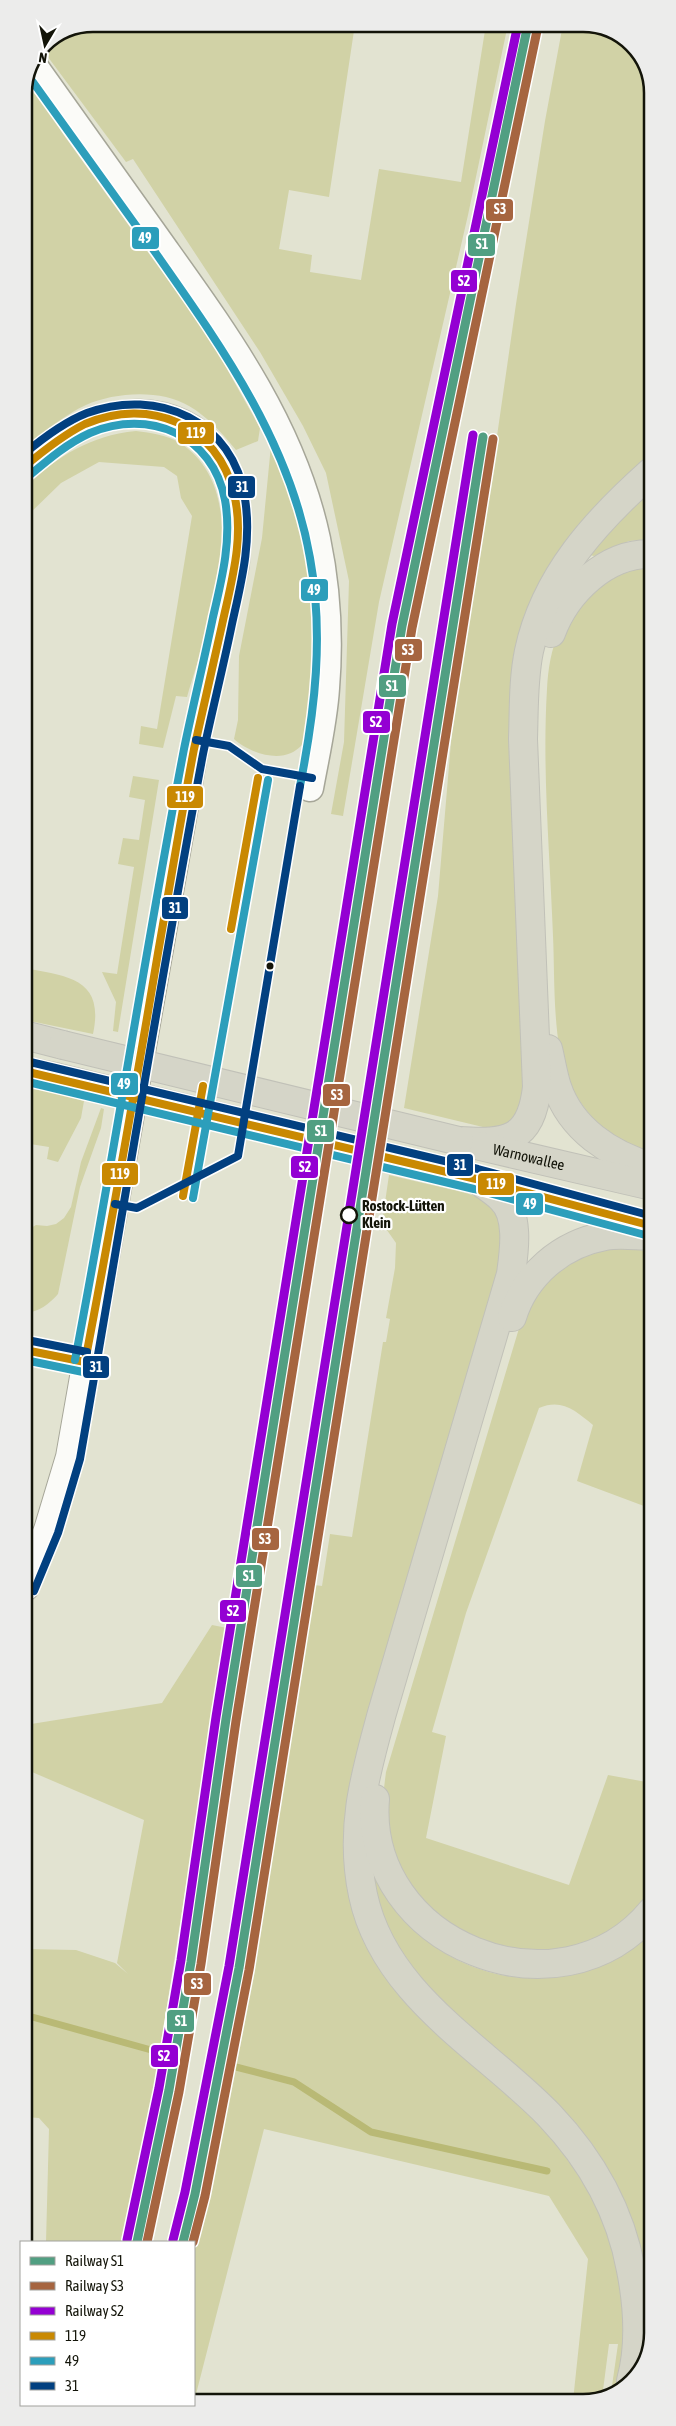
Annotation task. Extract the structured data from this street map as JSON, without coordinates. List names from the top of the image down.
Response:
{
  "streets": {
    "highway": ["Warnowallee"]
  },
  "places": ["Rostock-Lütten Klein"],
  "lines": [
    "rail line S1",
    "rail line S3",
    "rail line S2",
    "transit line 49",
    "transit line 31",
    "transit line 119"
  ],
  "legend": [
    "Railway S1",
    "Railway S3",
    "Railway S2",
    "119",
    "49",
    "31"
  ],
  "north": "bottom"
}
